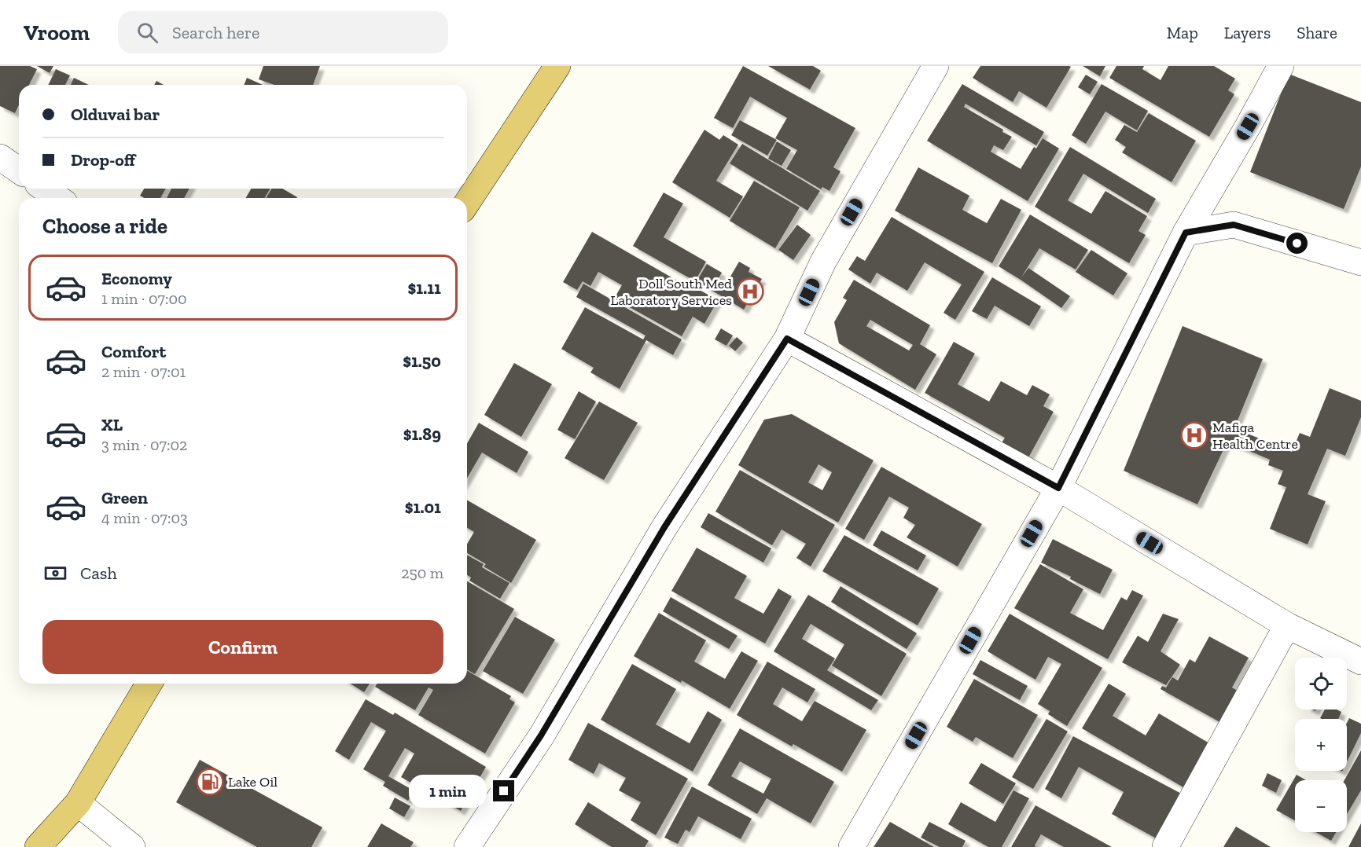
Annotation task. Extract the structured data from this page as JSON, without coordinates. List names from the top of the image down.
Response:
{
  "places": {
    "hospital": ["Doll South Med Laboratory Services", "Mafiga Health Centre"],
    "fuel station": ["Lake Oil"]
  },
  "page": {
    "header": "Vroom",
    "search": "Search here",
    "nav": ["Map", "Layers", "Share"],
    "banner": ["Olduvai bar", "Drop-off"],
    "heading": "Choose a ride",
    "list": [
      {
        "name": "Economy",
        "note": "1 min · 07:00",
        "value": "$1.11"
      },
      {
        "name": "Comfort",
        "note": "2 min · 07:01",
        "value": "$1.50"
      },
      {
        "name": "XL",
        "note": "3 min · 07:02",
        "value": "$1.89"
      },
      {
        "name": "Green",
        "note": "4 min · 07:03",
        "value": "$1.01"
      }
    ],
    "pay": ["Cash", "250 m"],
    "buttons": "Confirm",
    "map_buttons": ["+", "−"],
    "bubble": "1 min"
  }
}
